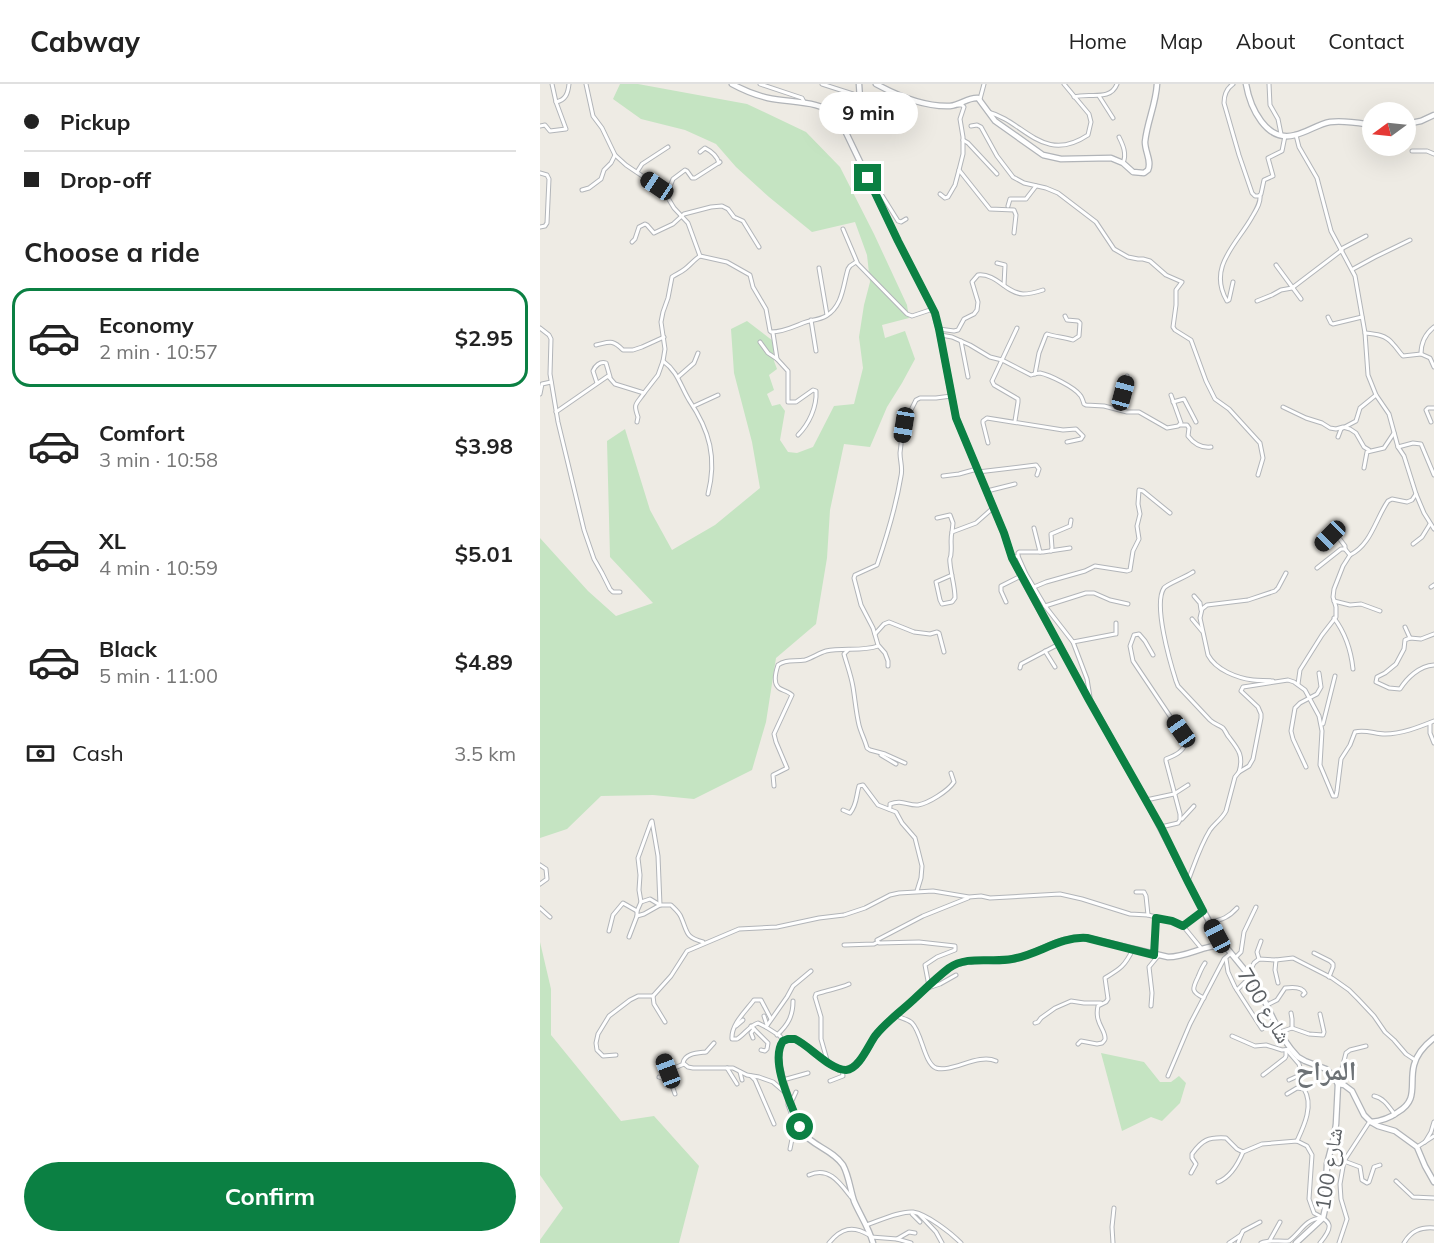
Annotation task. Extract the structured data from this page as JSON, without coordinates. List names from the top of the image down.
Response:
{
  "streets": {
    "main road": ["شارع 700", "شارع 100"]
  },
  "crossings": [
    ["شارع 700", "شارع 100"]
  ],
  "districts": ["المراح"],
  "north": "left",
  "page": {
    "header": "Cabway",
    "nav": [
      "Home",
      "Map",
      "About",
      "Contact"
    ],
    "banner": ["Pickup", "Drop-off"],
    "bubble": "9 min",
    "heading": "Choose a ride",
    "list": [
      {
        "name": "Economy",
        "note": "2 min · 10:57",
        "value": "$2.95"
      },
      {
        "name": "Comfort",
        "note": "3 min · 10:58",
        "value": "$3.98"
      },
      {
        "name": "XL",
        "note": "4 min · 10:59",
        "value": "$5.01"
      },
      {
        "name": "Black",
        "note": "5 min · 11:00",
        "value": "$4.89"
      }
    ],
    "pay": ["Cash", "3.5 km"],
    "buttons": "Confirm"
  }
}
